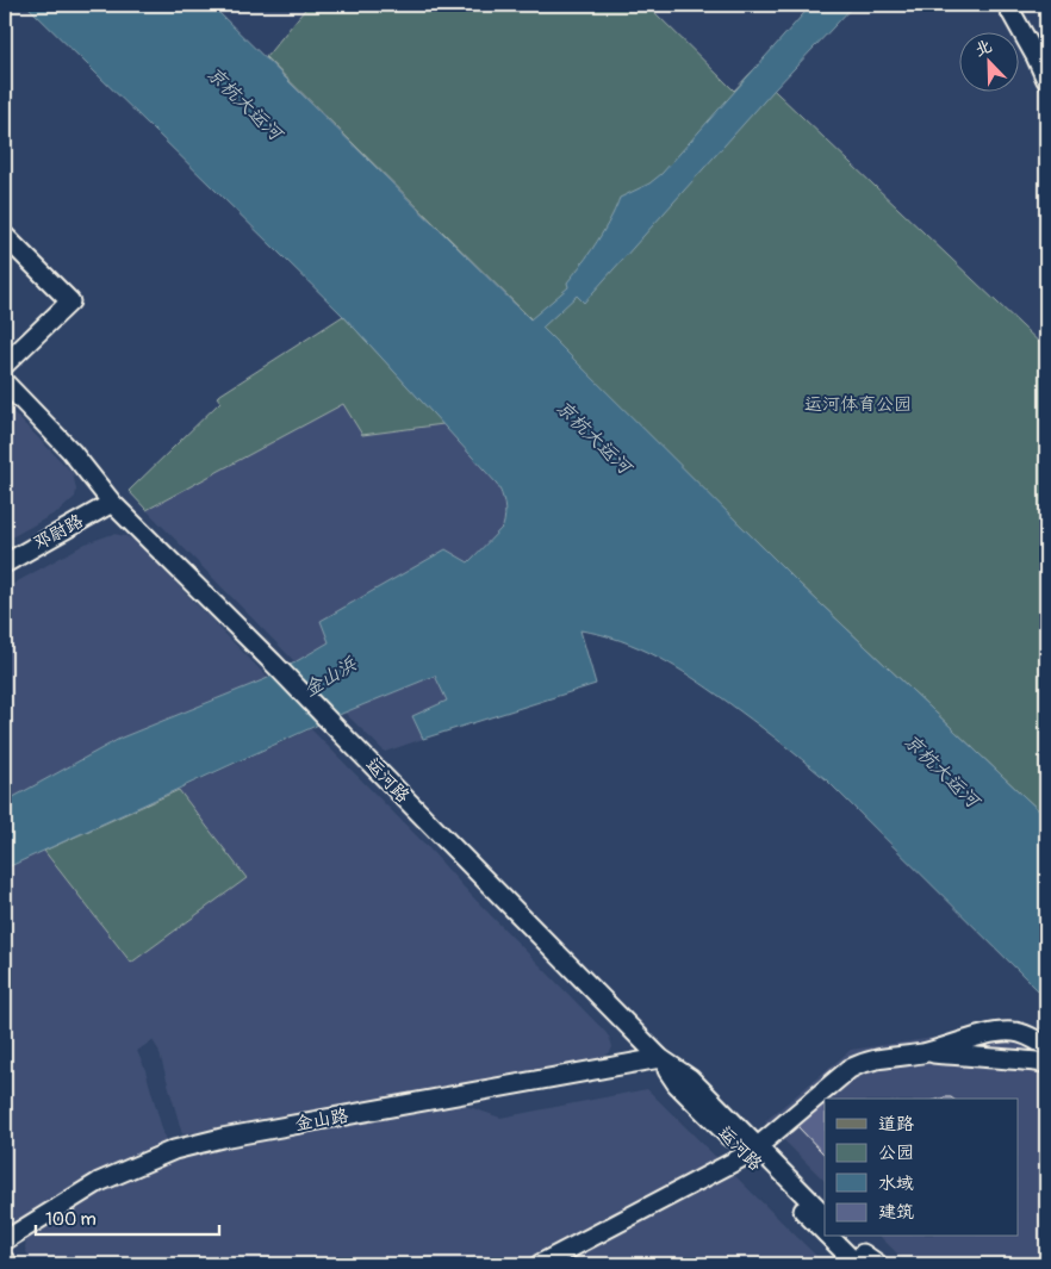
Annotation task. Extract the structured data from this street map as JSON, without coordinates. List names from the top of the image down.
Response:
{
  "streets": {
    "street": ["邓尉路", "运河路", "金山路"]
  },
  "crossings": [
    ["邓尉路", "运河路"],
    ["运河路", "金山路"]
  ],
  "water": ["京杭大运河", "金山浜"],
  "parks": ["运河体育公园"],
  "legend": [
    "道路",
    "公园",
    "水域",
    "建筑"
  ],
  "scale_bar": "100 m",
  "north": "top left"
}
